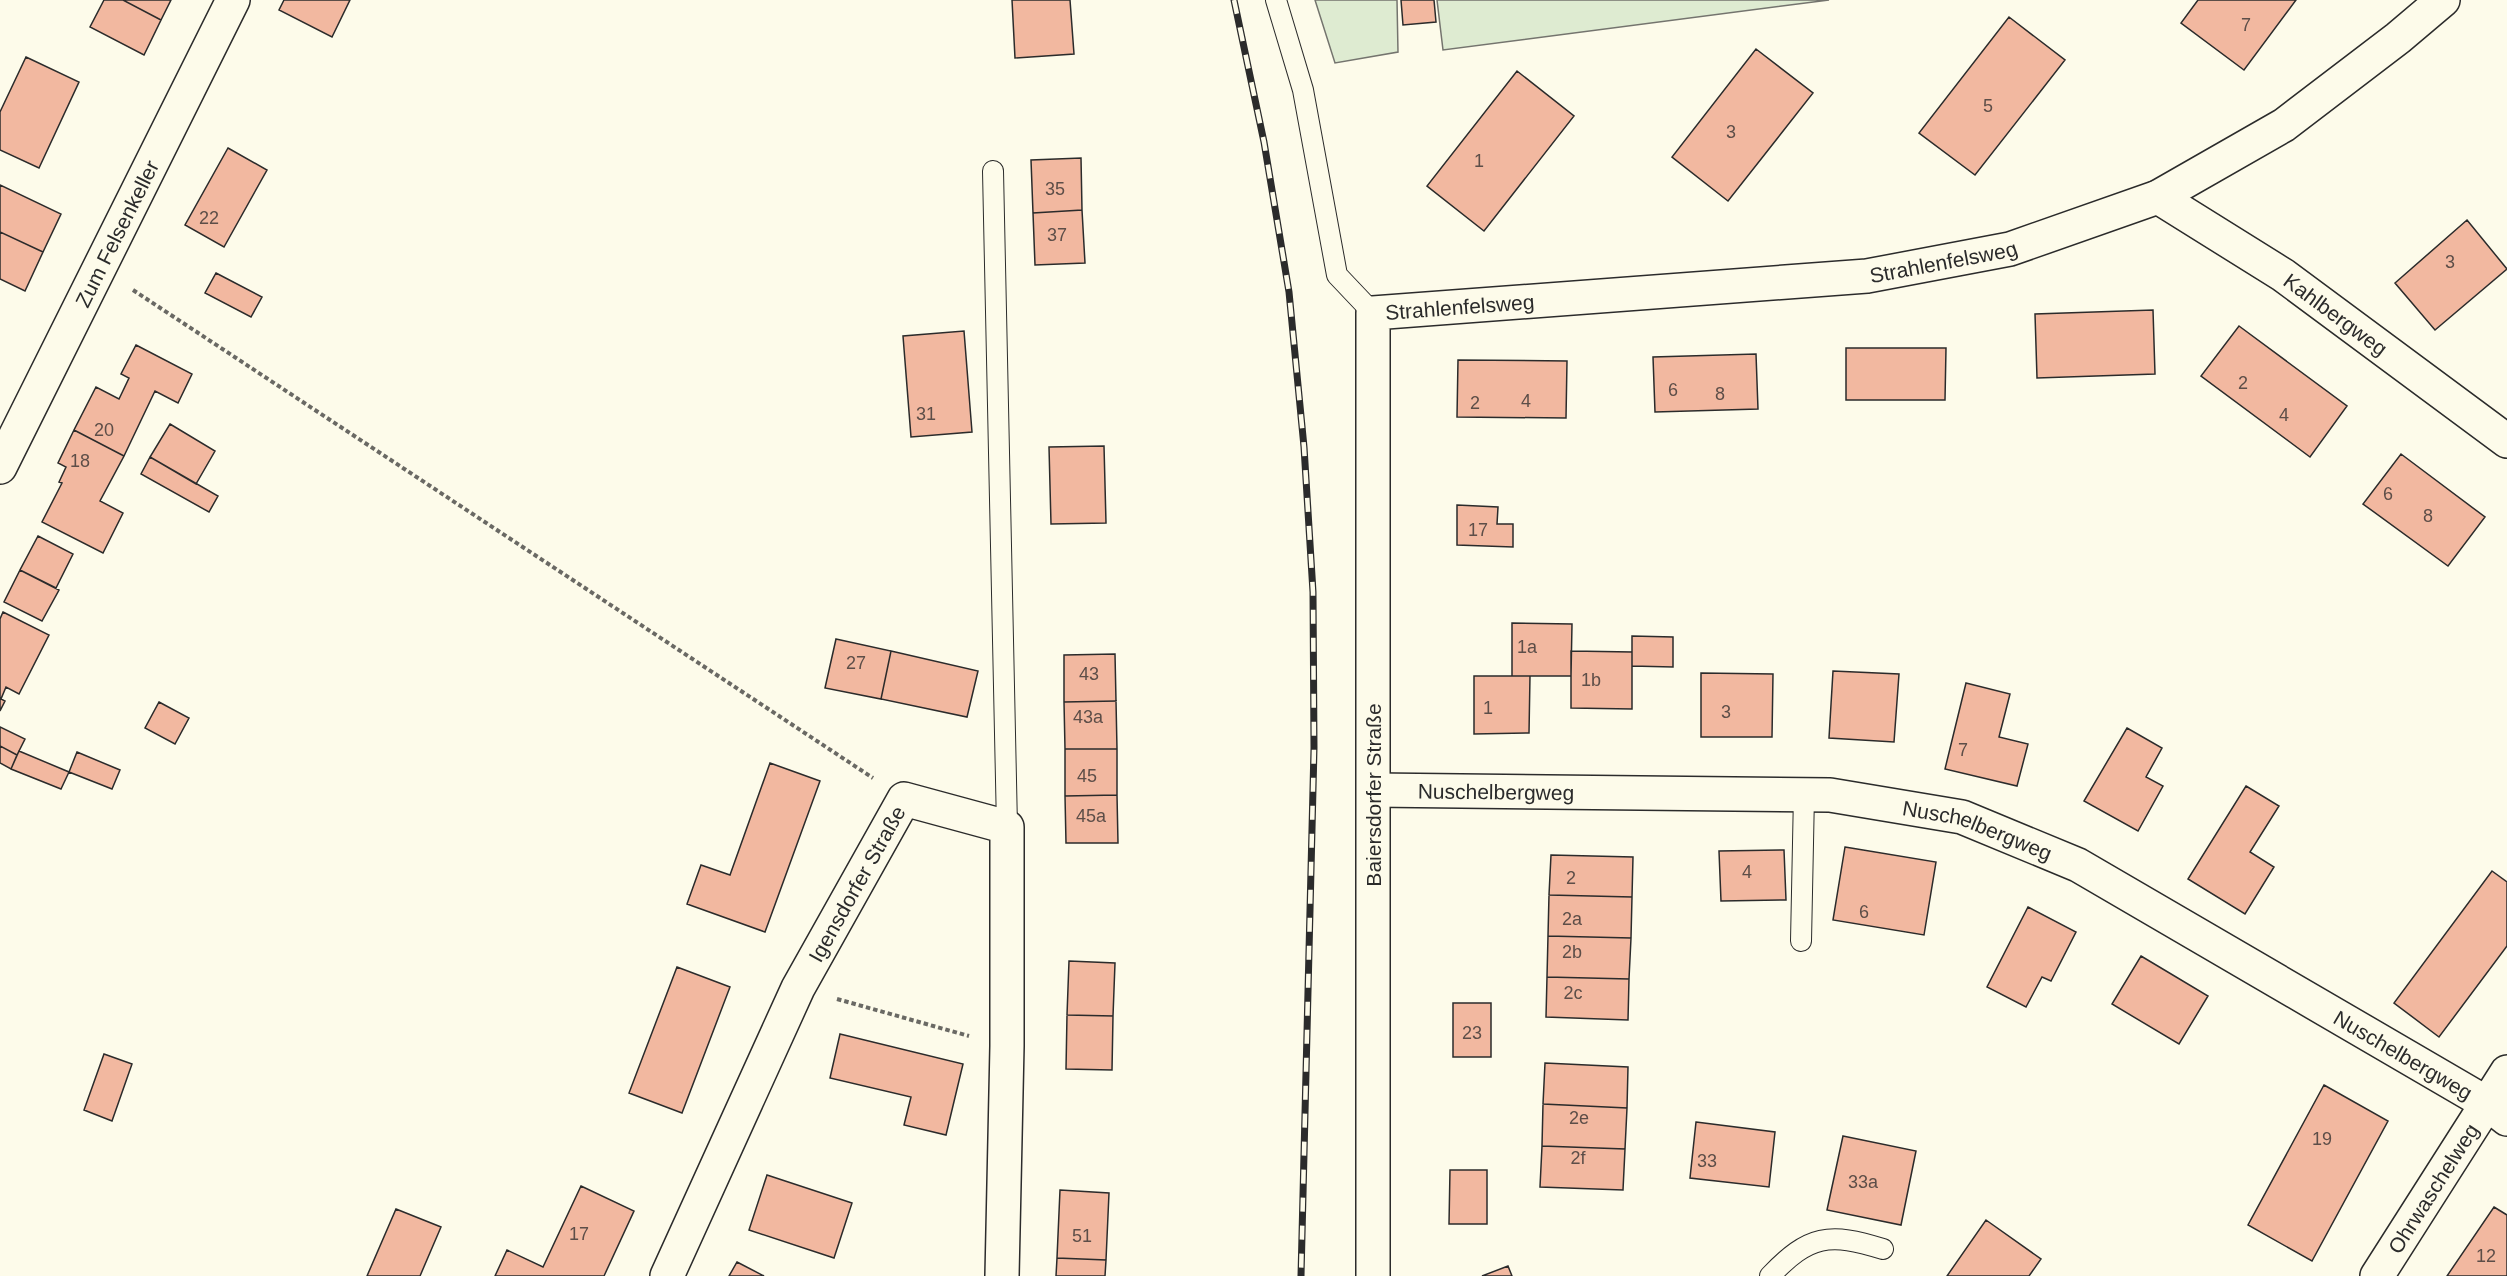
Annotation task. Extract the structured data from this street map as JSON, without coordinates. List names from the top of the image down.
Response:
{
  "streets": {
    "street": [
      "Zum Felsenkeller",
      "Strahlenfelsweg",
      "Kahlbergweg",
      "Nuschelbergweg",
      "Baiersdorfer Straße",
      "Igensdorfer Straße",
      "Ohrwaschelweg"
    ]
  },
  "crossings": [
    ["Strahlenfelsweg", "Kahlbergweg"],
    ["Strahlenfelsweg", "Baiersdorfer Straße"],
    ["Nuschelbergweg", "Baiersdorfer Straße"],
    ["Nuschelbergweg", "Ohrwaschelweg"]
  ],
  "house_numbers": [
    "7",
    "5",
    "3",
    "1",
    "35",
    "22",
    "37",
    "3",
    "2",
    "6",
    "8",
    "4",
    "2",
    "31",
    "4",
    "20",
    "18",
    "6",
    "8",
    "17",
    "1a",
    "27",
    "43",
    "1b",
    "1",
    "3",
    "43a",
    "7",
    "45",
    "45a",
    "4",
    "2",
    "6",
    "2a",
    "2b",
    "2c",
    "23",
    "2e",
    "19",
    "2f",
    "33",
    "33a",
    "17",
    "51",
    "12"
  ]
}
